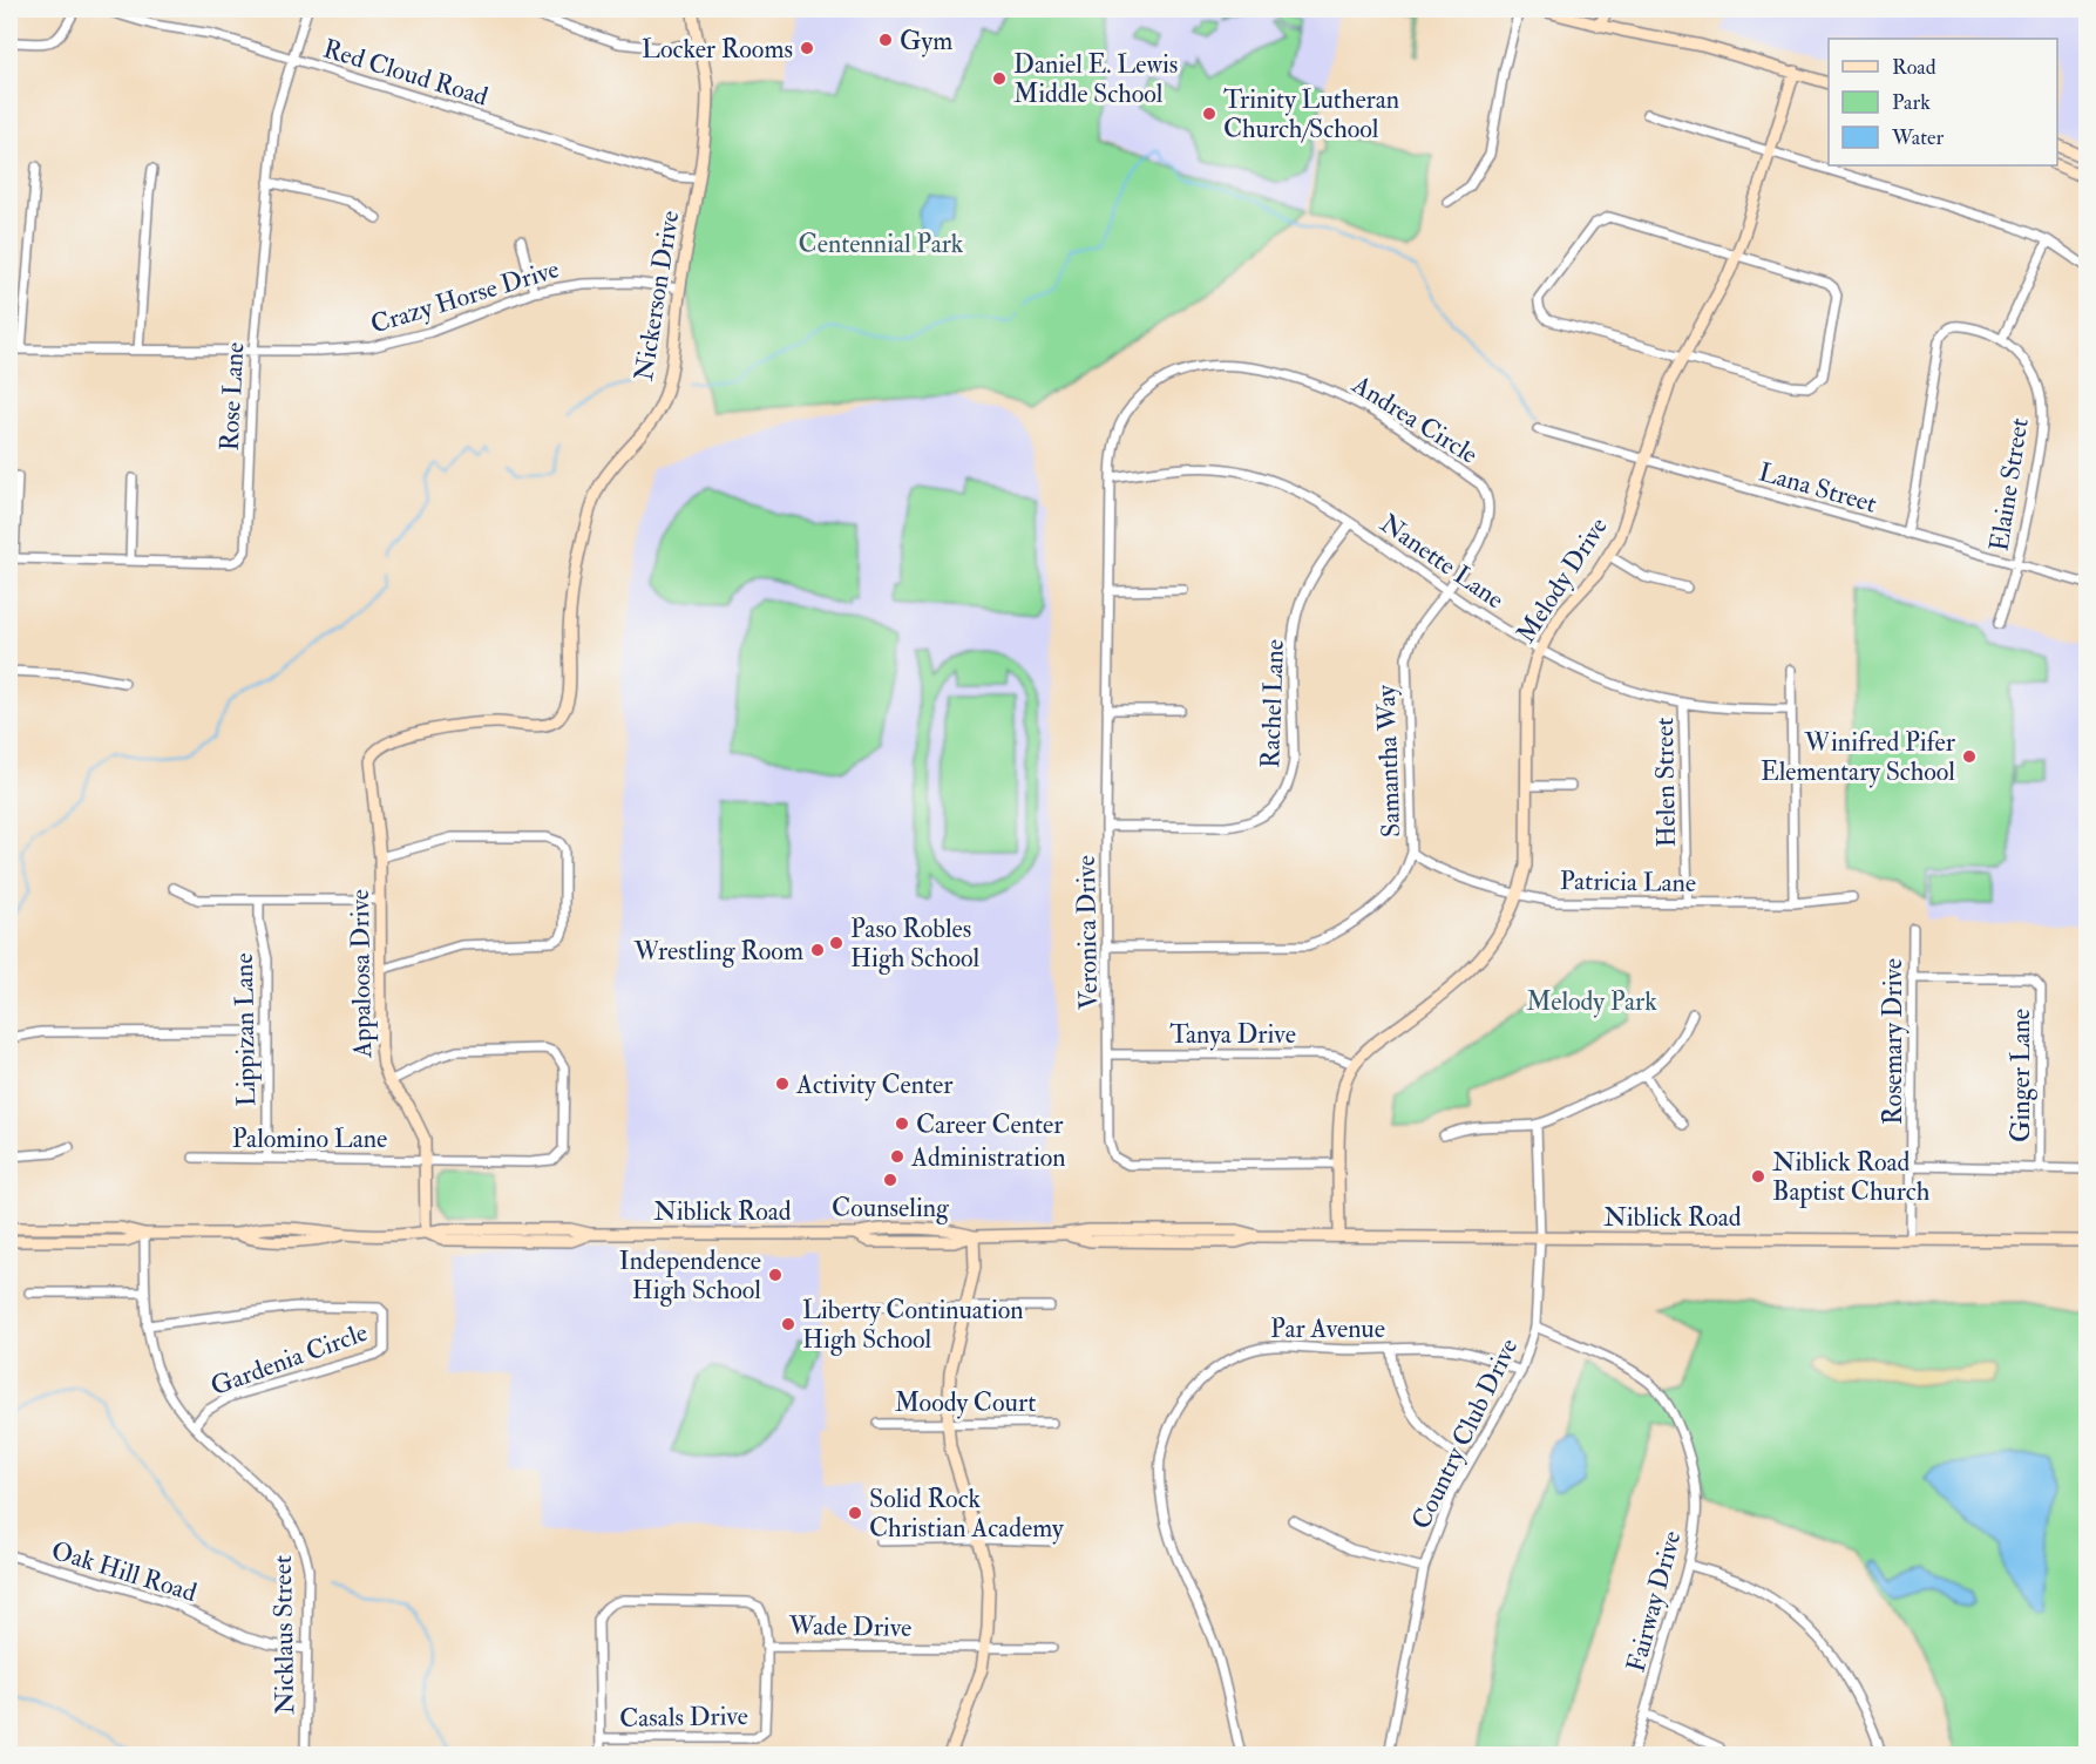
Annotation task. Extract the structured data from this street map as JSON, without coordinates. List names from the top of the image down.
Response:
{
  "streets": {
    "street": [
      "Red Cloud Road",
      "Crazy Horse Drive",
      "Nickerson Drive",
      "Rose Lane",
      "Andrea Circle",
      "Elaine Street",
      "Lana Street",
      "Nanette Lane",
      "Melody Drive",
      "Rachel Lane",
      "Samantha Way",
      "Helen Street",
      "Patricia Lane",
      "Veronica Drive",
      "Appaloosa Drive",
      "Lippizan Lane",
      "Tanya Drive",
      "Rosemary Drive",
      "Ginger Lane",
      "Palomino Lane",
      "Niblick Road",
      "Par Avenue",
      "Gardenia Circle",
      "Moody Court",
      "Country Club Drive",
      "Oak Hill Road",
      "Fairway Drive",
      "Wade Drive",
      "Nicklaus Street",
      "Casals Drive"
    ]
  },
  "crossings": [
    ["Red Cloud Road", "Nickerson Drive"],
    ["Red Cloud Road", "Rose Lane"],
    ["Crazy Horse Drive", "Nickerson Drive"],
    ["Crazy Horse Drive", "Rose Lane"],
    ["Nickerson Drive", "Appaloosa Drive"],
    ["Andrea Circle", "Nanette Lane"],
    ["Andrea Circle", "Samantha Way"],
    ["Andrea Circle", "Veronica Drive"],
    ["Elaine Street", "Lana Street"],
    ["Lana Street", "Melody Drive"],
    ["Nanette Lane", "Melody Drive"],
    ["Nanette Lane", "Rachel Lane"],
    ["Nanette Lane", "Samantha Way"],
    ["Nanette Lane", "Helen Street"],
    ["Nanette Lane", "Veronica Drive"],
    ["Melody Drive", "Patricia Lane"],
    ["Melody Drive", "Veronica Drive"],
    ["Melody Drive", "Tanya Drive"],
    ["Melody Drive", "Niblick Road"],
    ["Rachel Lane", "Veronica Drive"],
    ["Samantha Way", "Patricia Lane"],
    ["Samantha Way", "Veronica Drive"],
    ["Helen Street", "Patricia Lane"],
    ["Veronica Drive", "Tanya Drive"],
    ["Appaloosa Drive", "Palomino Lane"],
    ["Appaloosa Drive", "Niblick Road"],
    ["Lippizan Lane", "Palomino Lane"],
    ["Rosemary Drive", "Ginger Lane"],
    ["Rosemary Drive", "Niblick Road"],
    ["Niblick Road", "Country Club Drive"],
    ["Niblick Road", "Nicklaus Street"],
    ["Par Avenue", "Country Club Drive"],
    ["Gardenia Circle", "Nicklaus Street"],
    ["Country Club Drive", "Fairway Drive"],
    ["Oak Hill Road", "Nicklaus Street"],
    ["Wade Drive", "Casals Drive"]
  ],
  "parks": ["Centennial Park", "Melody Park"],
  "places": [
    "Gym",
    "Locker Rooms",
    "Daniel E. Lewis Middle School",
    "Trinity Lutheran Church/School",
    "Winifred Pifer Elementary School",
    "Paso Robles High School",
    "Wrestling Room",
    "Activity Center",
    "Career Center",
    "Administration",
    "Niblick Road Baptist Church",
    "Counseling",
    "Independence High School",
    "Liberty Continuation High School",
    "Solid Rock Christian Academy"
  ],
  "legend": ["Road", "Park", "Water"]
}
